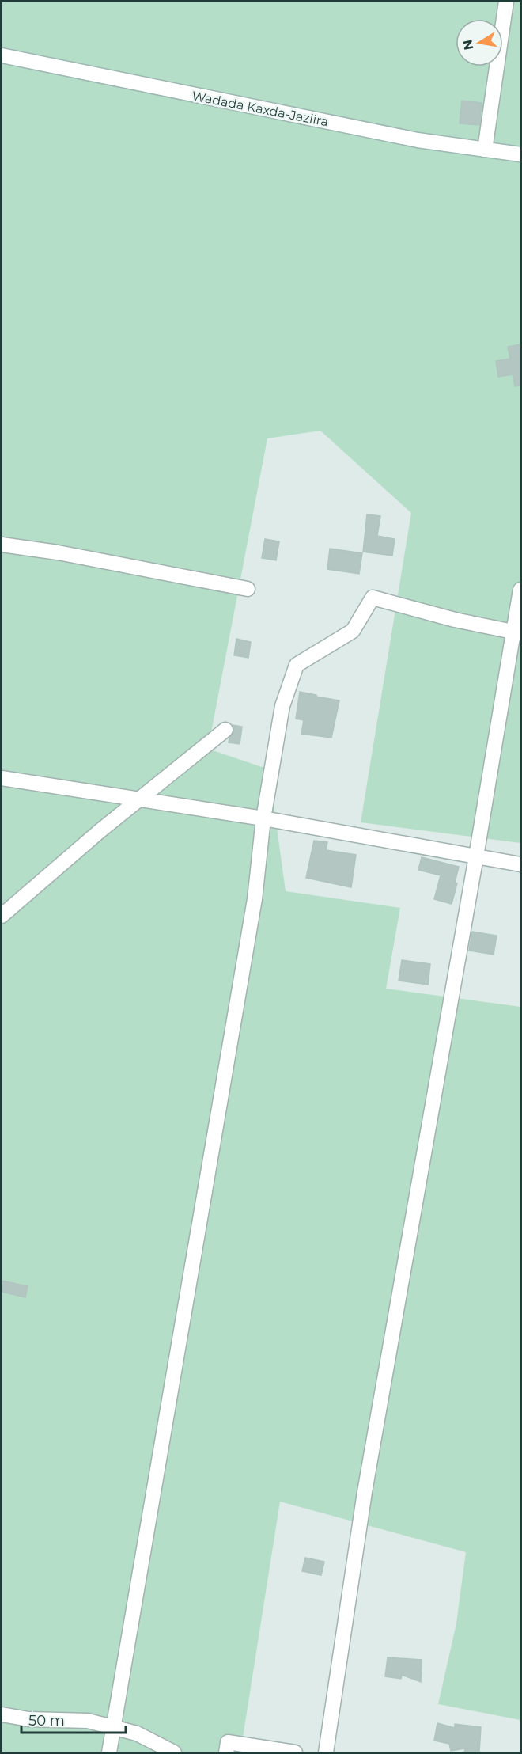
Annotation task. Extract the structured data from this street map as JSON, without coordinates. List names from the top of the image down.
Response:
{
  "streets": {
    "street": ["Wadada Kaxda-Jaziira"]
  },
  "scale_bar": "50 m",
  "north": "left"
}
